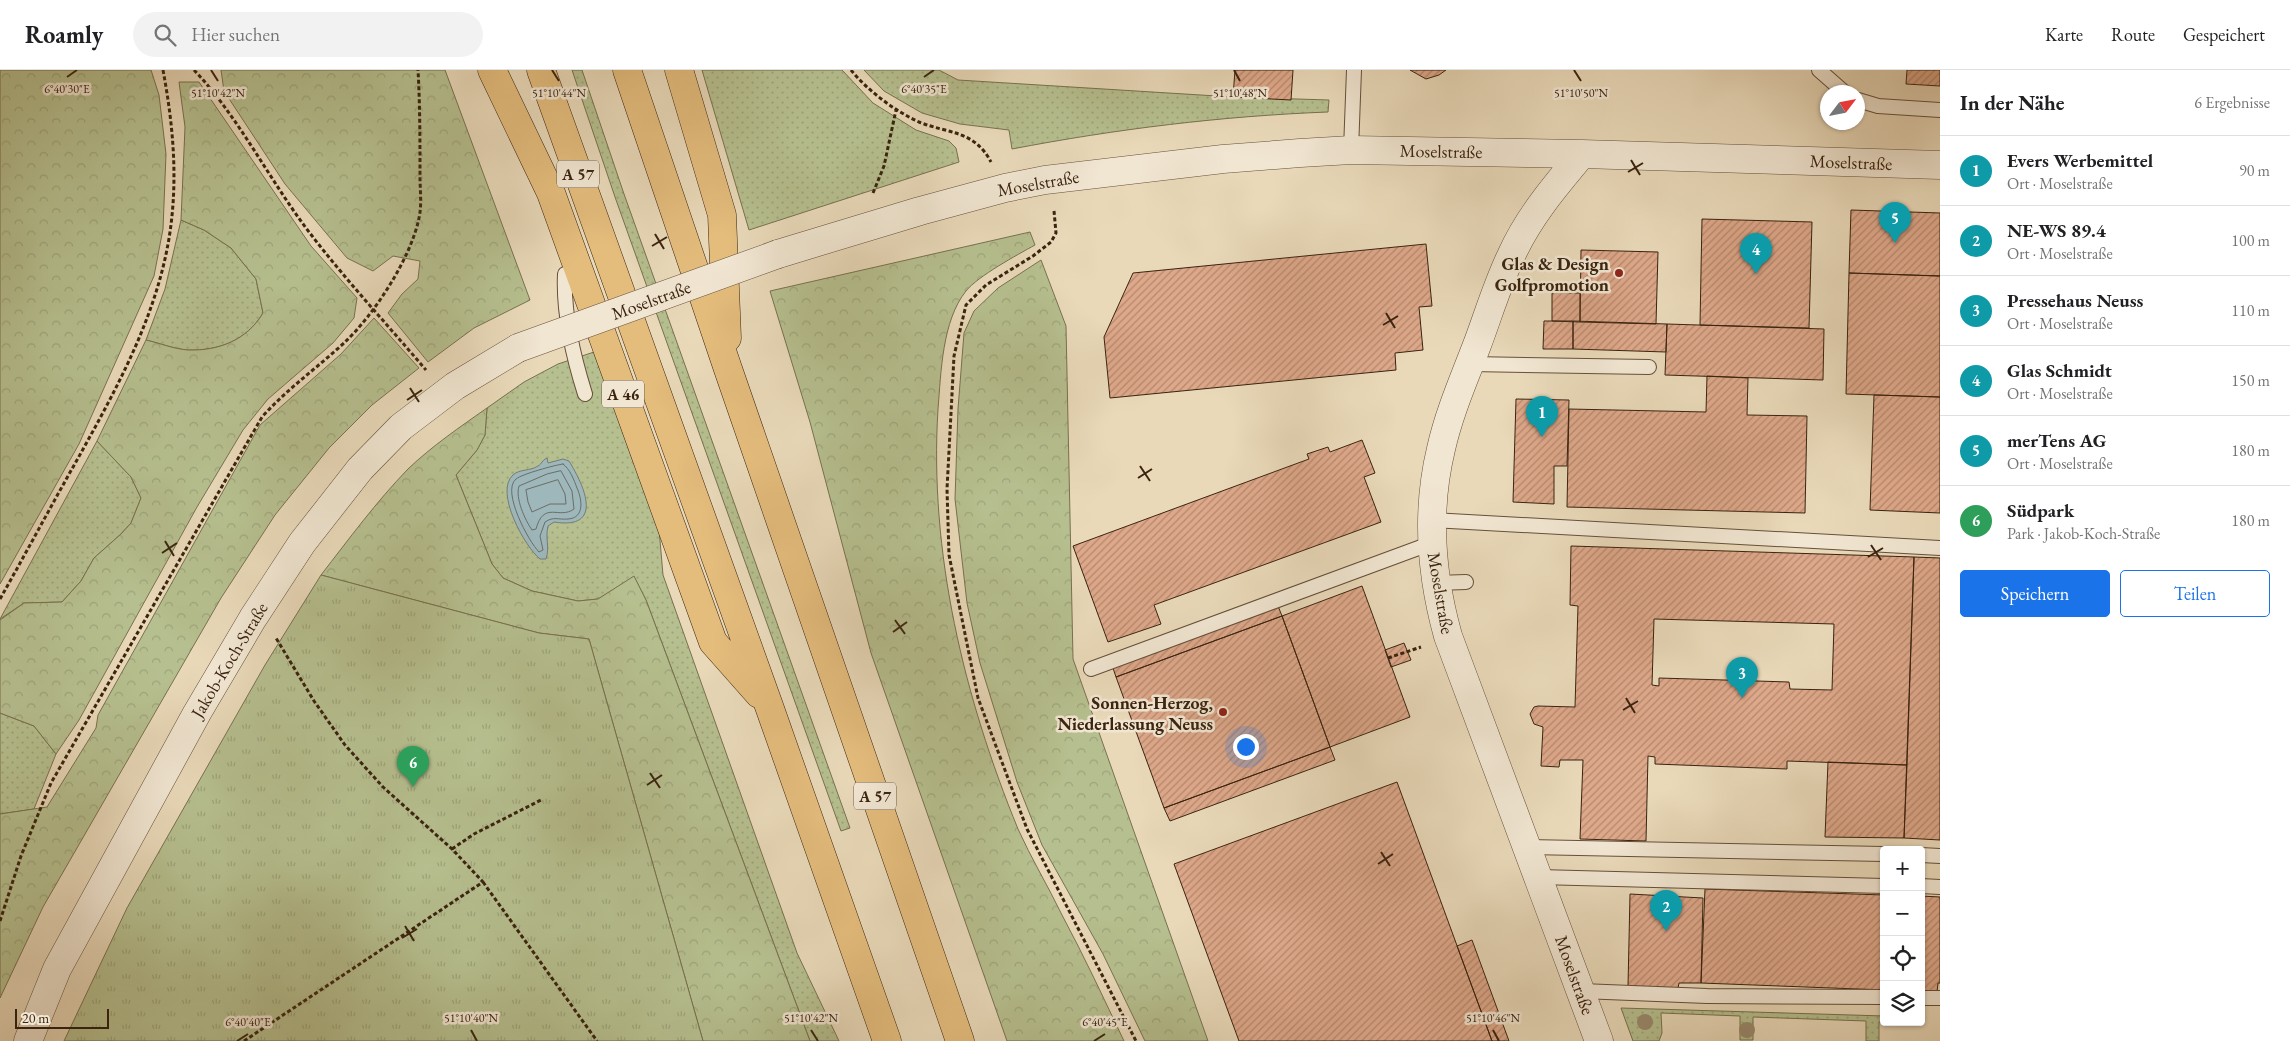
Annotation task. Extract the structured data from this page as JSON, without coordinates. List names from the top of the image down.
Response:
{
  "streets": {
    "highway": ["A 57", "A 46"],
    "street": ["Moselstraße", "Jakob-Koch-Straße"]
  },
  "crossings": [
    ["Moselstraße", "Jakob-Koch-Straße"],
    ["A 57", "A 46"]
  ],
  "places": ["Glas & Design Golfpromotion", "Sonnen-Herzog, Niederlassung Neuss"],
  "scale_bar": "20 m",
  "north": "top right",
  "page": {
    "header": "Roamly",
    "search": "Hier suchen",
    "nav": ["Karte", "Route", "Gespeichert"],
    "heading": ["In der Nähe", "6 Ergebnisse"],
    "list": [
      {
        "mark": "1",
        "name": "Evers Werbemittel",
        "note": "Ort · Moselstraße",
        "value": "90 m"
      },
      {
        "mark": "2",
        "name": "NE-WS 89.4",
        "note": "Ort · Moselstraße",
        "value": "100 m"
      },
      {
        "mark": "3",
        "name": "Pressehaus Neuss",
        "note": "Ort · Moselstraße",
        "value": "110 m"
      },
      {
        "mark": "4",
        "name": "Glas Schmidt",
        "note": "Ort · Moselstraße",
        "value": "150 m"
      },
      {
        "mark": "5",
        "name": "merTens AG",
        "note": "Ort · Moselstraße",
        "value": "180 m"
      },
      {
        "mark": "6",
        "name": "Südpark",
        "note": "Park · Jakob-Koch-Straße",
        "value": "180 m"
      }
    ],
    "pins": [
      "5",
      "4",
      "1",
      "3",
      "6",
      "2"
    ],
    "buttons": ["Speichern", "Teilen"],
    "map_buttons": ["+", "−"],
    "scale": "20 m"
  },
  "coordinates": [
    "6°40'30\"E",
    "6°40'35\"E",
    "51°10'42\"N",
    "51°10'44\"N",
    "51°10'48\"N",
    "51°10'50\"N",
    "51°10'40\"N",
    "51°10'46\"N",
    "6°40'40\"E",
    "6°40'45\"E"
  ]
}
